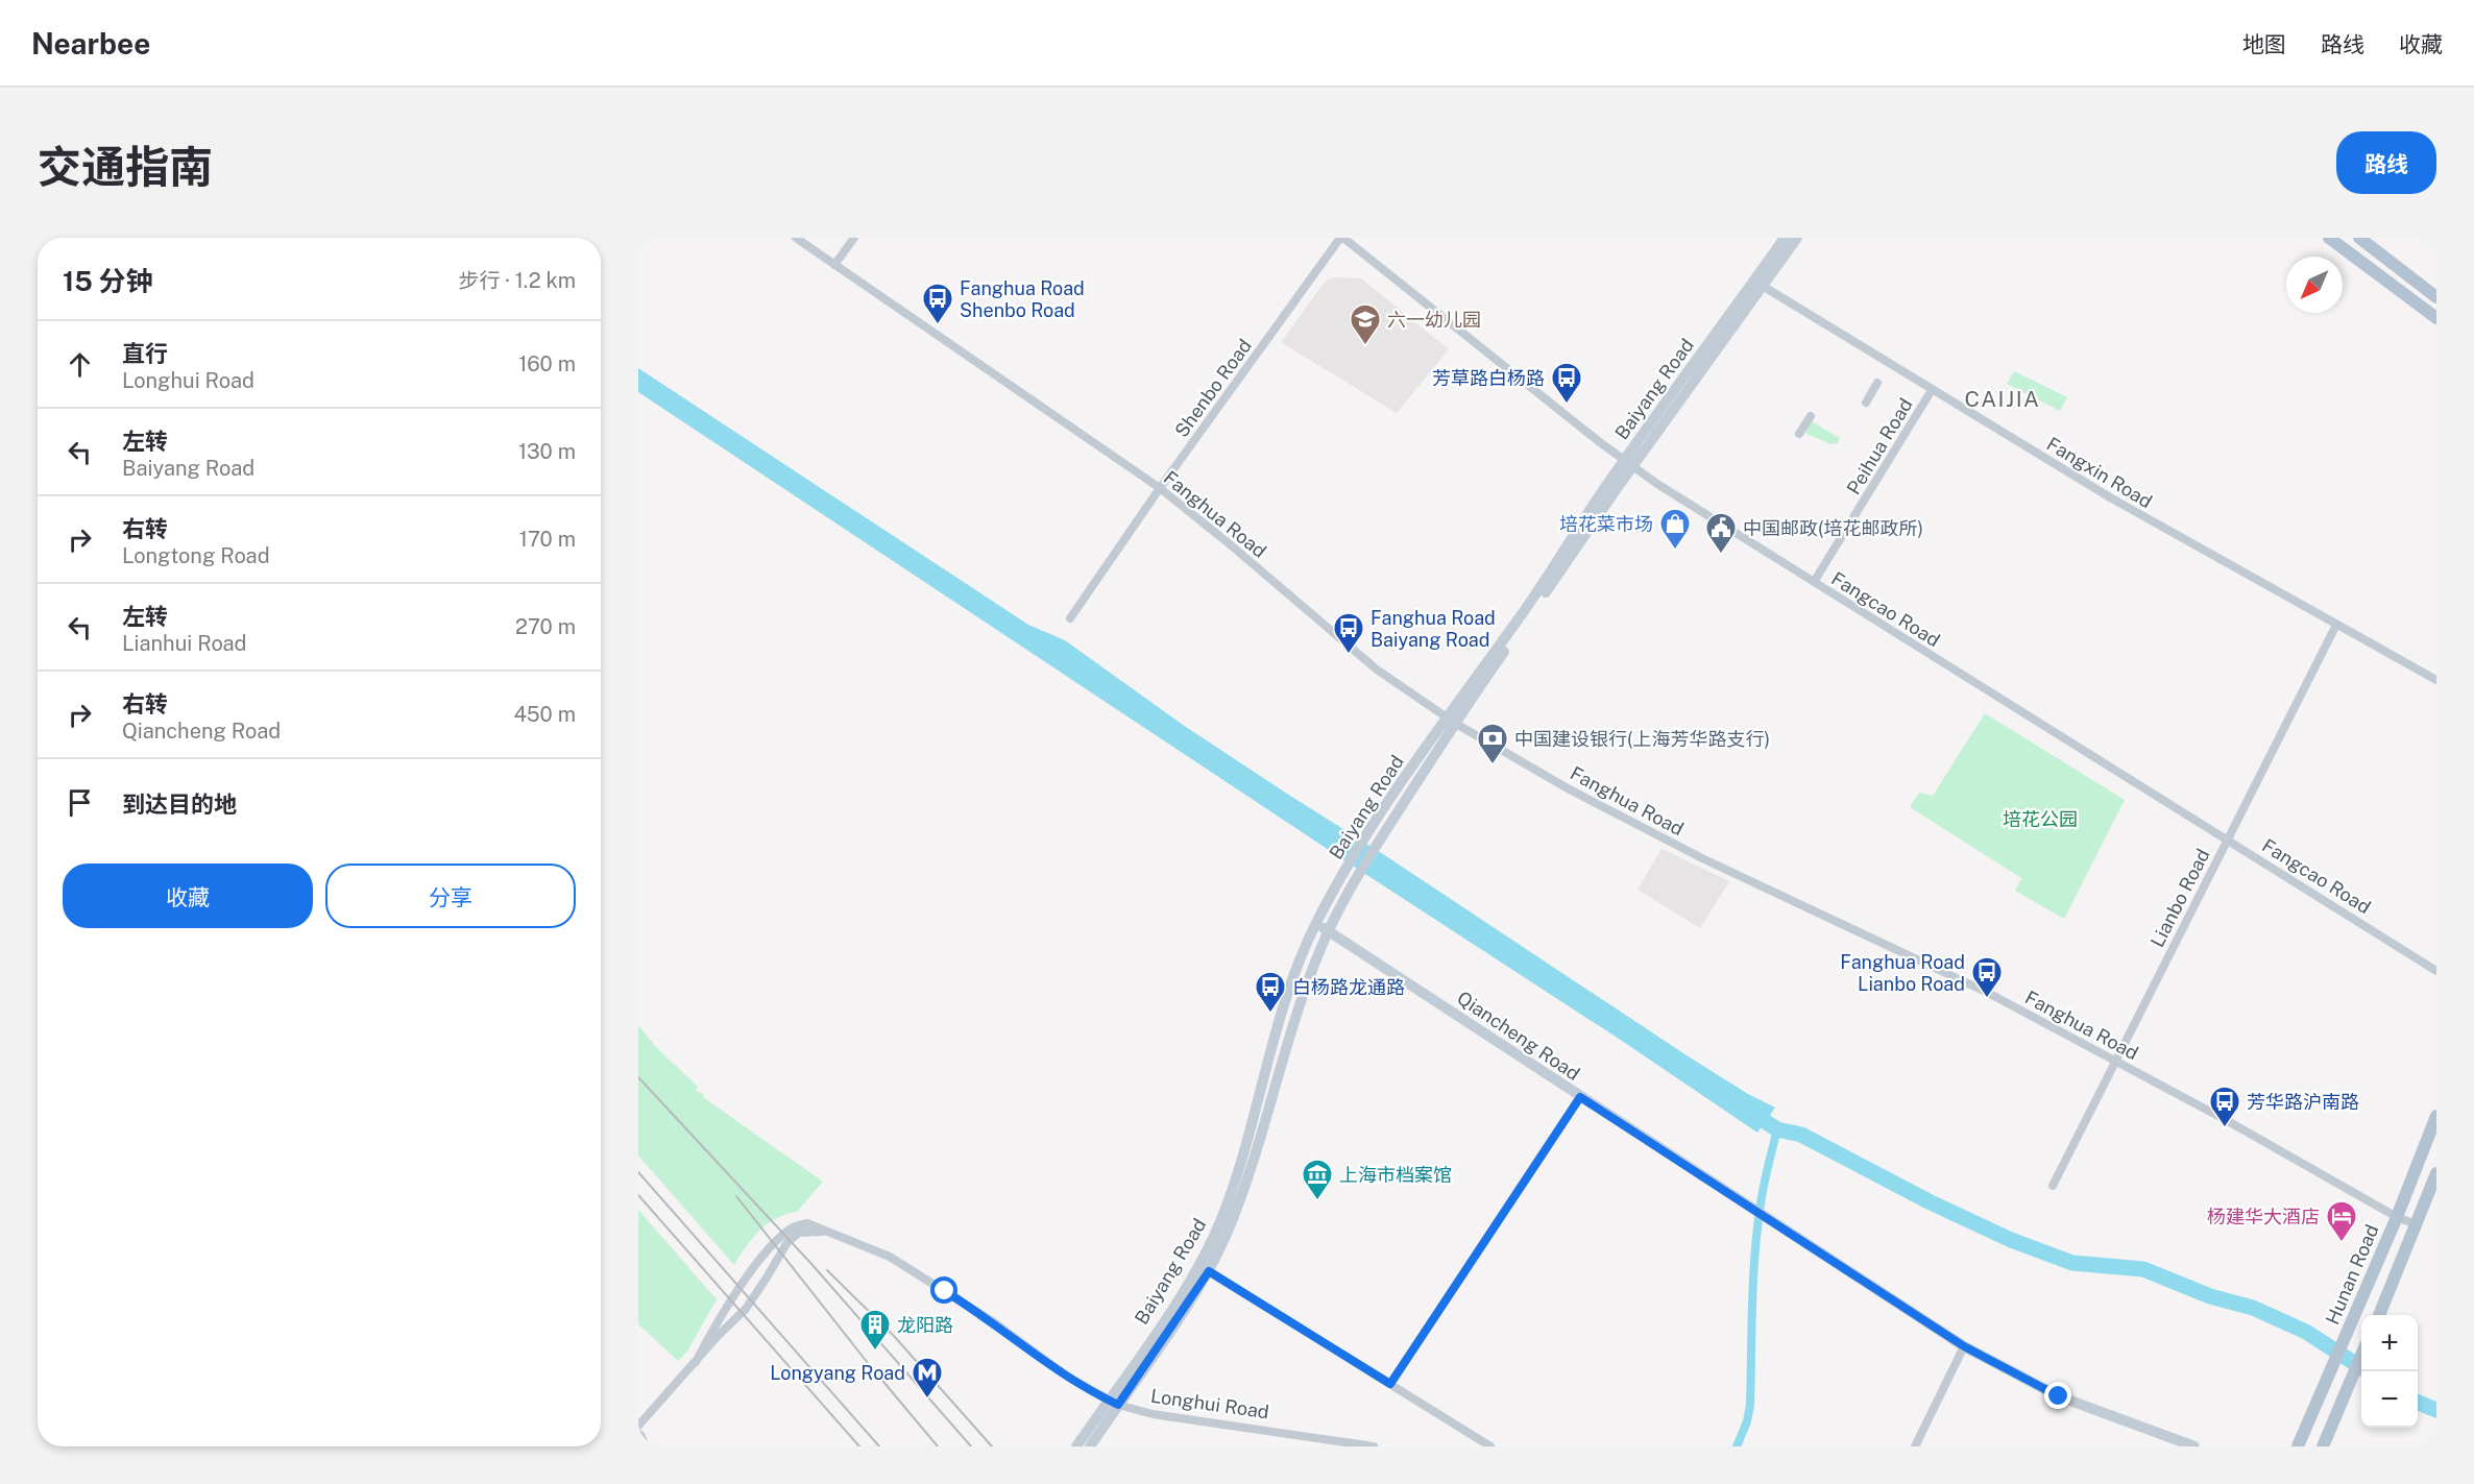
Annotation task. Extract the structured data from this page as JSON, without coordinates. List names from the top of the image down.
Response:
{
  "streets": {
    "main road": ["Baiyang Road", "Qiancheng Road", "Hunan Road"],
    "street": [
      "Shenbo Road",
      "Peihua Road",
      "Fangxin Road",
      "Fanghua Road",
      "Fangcao Road",
      "Lianbo Road",
      "Longhui Road"
    ]
  },
  "crossings": [
    ["Shenbo Road", "Fanghua Road"],
    ["Shenbo Road", "Fangcao Road"],
    ["Baiyang Road", "Fangxin Road"],
    ["Baiyang Road", "Fanghua Road"],
    ["Baiyang Road", "Fangcao Road"],
    ["Baiyang Road", "Qiancheng Road"],
    ["Baiyang Road", "Longhui Road"],
    ["Peihua Road", "Fangxin Road"],
    ["Peihua Road", "Fangcao Road"],
    ["Fangxin Road", "Lianbo Road"],
    ["Fanghua Road", "Lianbo Road"],
    ["Fanghua Road", "Hunan Road"],
    ["Fangcao Road", "Lianbo Road"]
  ],
  "districts": ["CAIJIA"],
  "parks": ["培花公园"],
  "places": {
    "bus stop": [
      "Fanghua Road Shenbo Road",
      "芳草路白杨路",
      "Fanghua Road Baiyang Road",
      "Fanghua Road Lianbo Road",
      "白杨路龙通路",
      "芳华路沪南路"
    ],
    "school or university": ["六一幼儿园"],
    "shop": ["培花菜市场"],
    "public building": ["中国邮政(培花邮政所)"],
    "bank": ["中国建设银行(上海芳华路支行)"],
    "museum": ["上海市档案馆"],
    "hotel": ["杨建华大酒店"],
    "building": ["龙阳路"],
    "metro station": ["Longyang Road"]
  },
  "north": "bottom left",
  "page": {
    "header": "Nearbee",
    "nav": ["地图", "路线", "收藏"],
    "title": "交通指南",
    "buttons": [
      "路线",
      ["收藏", "分享"]
    ],
    "heading": ["15 分钟", "步行 · 1.2 km"],
    "list": [
      ["直行", "Longhui Road", "160 m"],
      ["左转", "Baiyang Road", "130 m"],
      ["右转", "Longtong Road", "170 m"],
      ["左转", "Lianhui Road", "270 m"],
      ["右转", "Qiancheng Road", "450 m"],
      "到达目的地"
    ],
    "map_buttons": ["+", "−"]
  }
}
